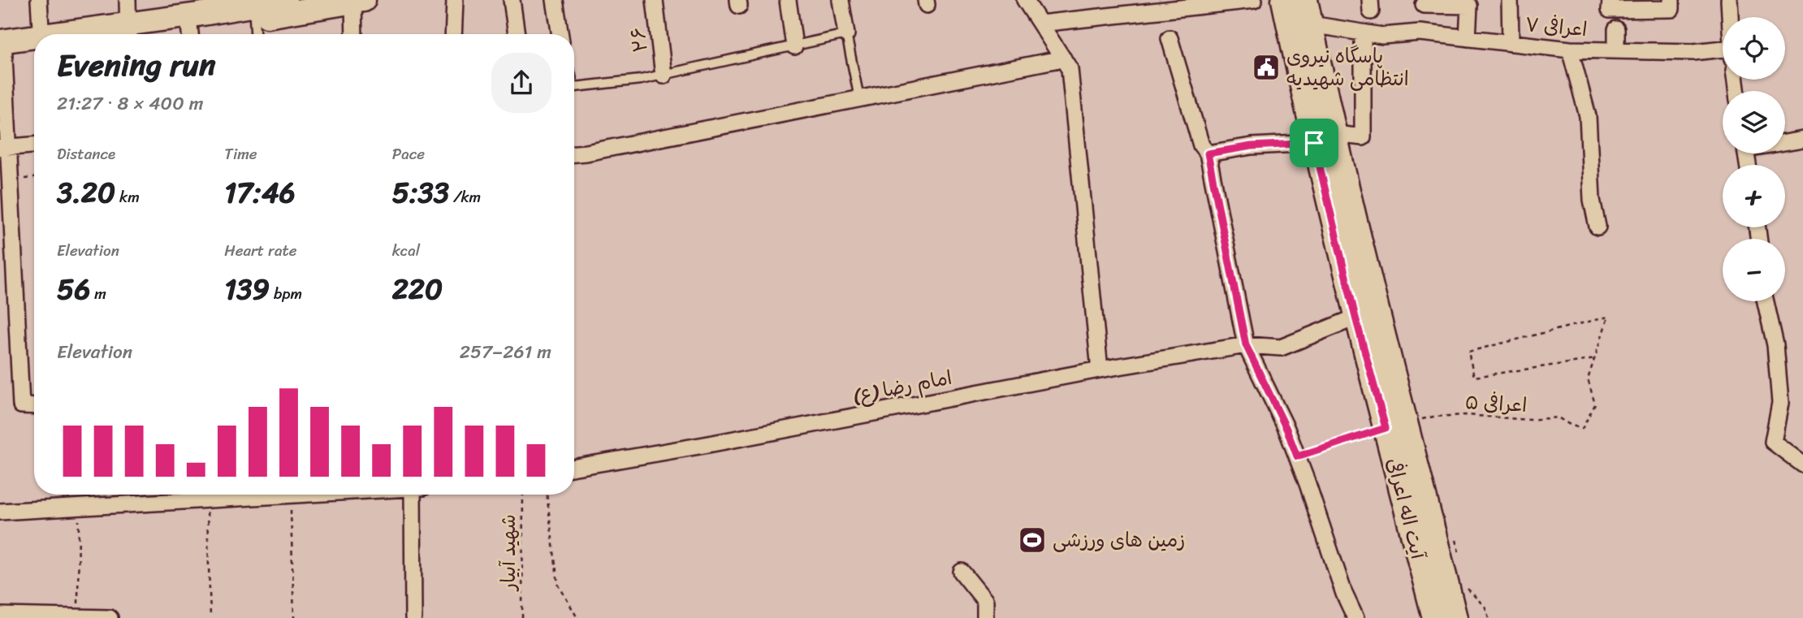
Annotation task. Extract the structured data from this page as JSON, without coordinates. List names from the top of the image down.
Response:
{
  "streets": {
    "main road": ["آیت اله اعرافی"],
    "street": ["اعرافی ۷", "۲۶", "امام رضا (ع)"],
    "path": ["اعرافی ۵", "شهید آبیار"]
  },
  "crossings": [
    ["اعرافی ۷", "آیت اله اعرافی"],
    ["امام رضا (ع)", "آیت اله اعرافی"],
    ["اعرافی ۵", "آیت اله اعرافی"]
  ],
  "places": {
    "public building": ["پاسگاه نیروی انتظامی شهیدیه"],
    "sports": ["زمین های ورزشی"]
  },
  "page": {
    "map_buttons": ["+", "−"],
    "heading": ["Evening run", "21:27 · 8 × 400 m"],
    "stats": [
      ["Distance", "3.20 km"],
      ["Time", "17:46"],
      ["Pace", "5:33 /km"],
      ["Elevation", "56 m"],
      ["Heart rate", "139 bpm"],
      ["kcal", "220"]
    ],
    "chart": ["Elevation", "257–261 m"]
  }
}
